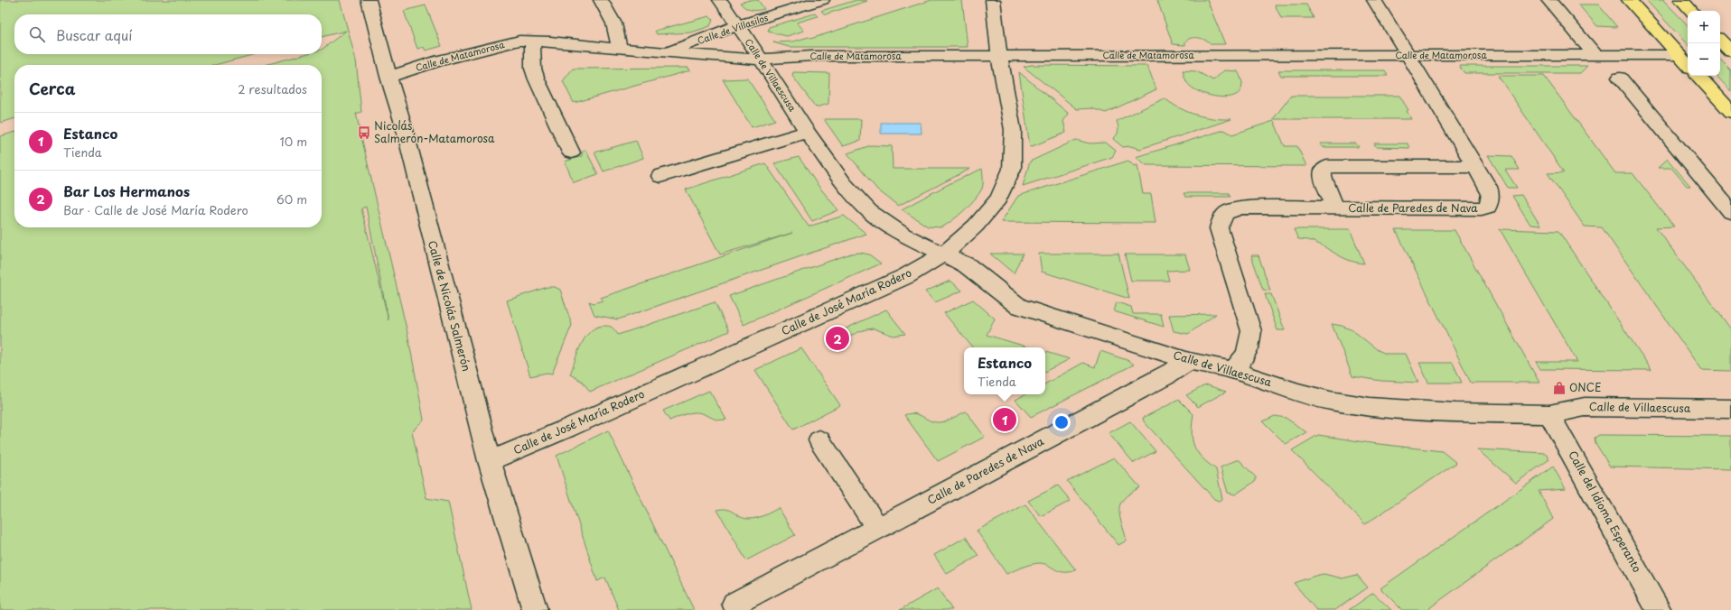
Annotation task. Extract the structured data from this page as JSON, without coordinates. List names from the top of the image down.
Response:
{
  "streets": {
    "street": [
      "Calle de Villasilos",
      "Calle de Matamorosa",
      "Calle de Villaescusa",
      "Calle de Paredes de Nava",
      "Calle de José María Rodero",
      "Calle de Nicolás Salmerón",
      "Calle del Idioma Esperanto"
    ]
  },
  "crossings": [
    ["Calle de Villasilos", "Calle de Matamorosa"],
    ["Calle de Villasilos", "Calle de Villaescusa"],
    ["Calle de Matamorosa", "Calle de Villaescusa"],
    ["Calle de Matamorosa", "Calle de Paredes de Nava"],
    ["Calle de Matamorosa", "Calle de José María Rodero"],
    ["Calle de Matamorosa", "Calle de Nicolás Salmerón"],
    ["Calle de Villaescusa", "Calle de Paredes de Nava"],
    ["Calle de Villaescusa", "Calle de José María Rodero"],
    ["Calle de Villaescusa", "Calle del Idioma Esperanto"],
    ["Calle de José María Rodero", "Calle de Nicolás Salmerón"]
  ],
  "places": {
    "bus stop": ["Nicolás Salmerón-Matamorosa"],
    "shop": ["ONCE"]
  },
  "page": {
    "map_buttons": ["+", "−"],
    "search": "Buscar aquí",
    "heading": ["Cerca", "2 resultados"],
    "list": [
      {
        "mark": "1",
        "name": "Estanco",
        "note": "Tienda",
        "value": "10 m"
      },
      {
        "mark": "2",
        "name": "Bar Los Hermanos",
        "note": "Bar · Calle de José María Rodero",
        "value": "60 m"
      }
    ],
    "pins": ["2", "1"],
    "popup": ["Estanco", "Tienda"]
  }
}
